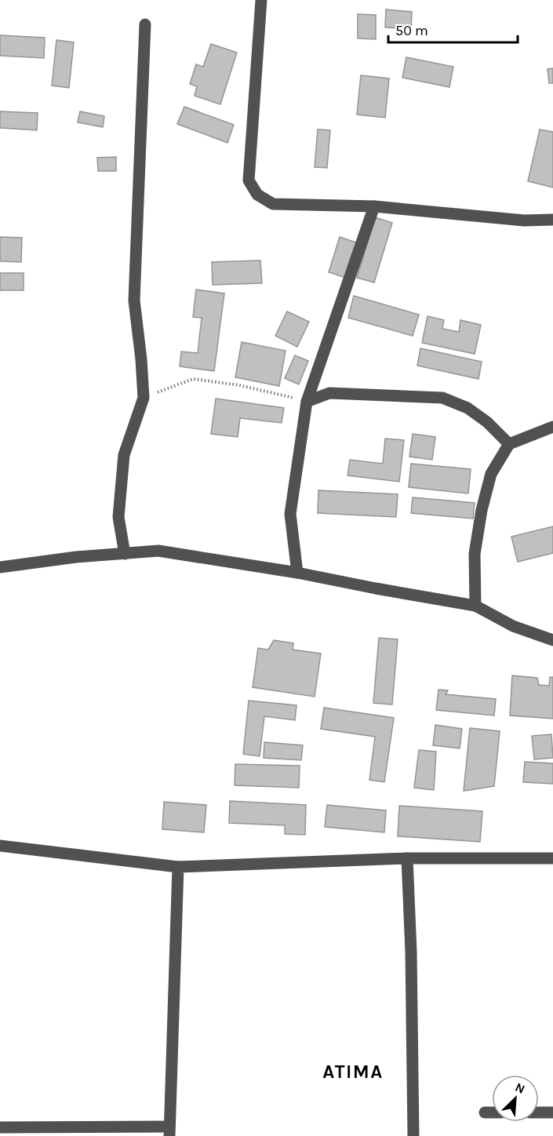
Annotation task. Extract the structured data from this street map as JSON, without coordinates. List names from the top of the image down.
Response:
{
  "districts": ["ATIMA"],
  "scale_bar": "50 m",
  "north": "top right"
}
